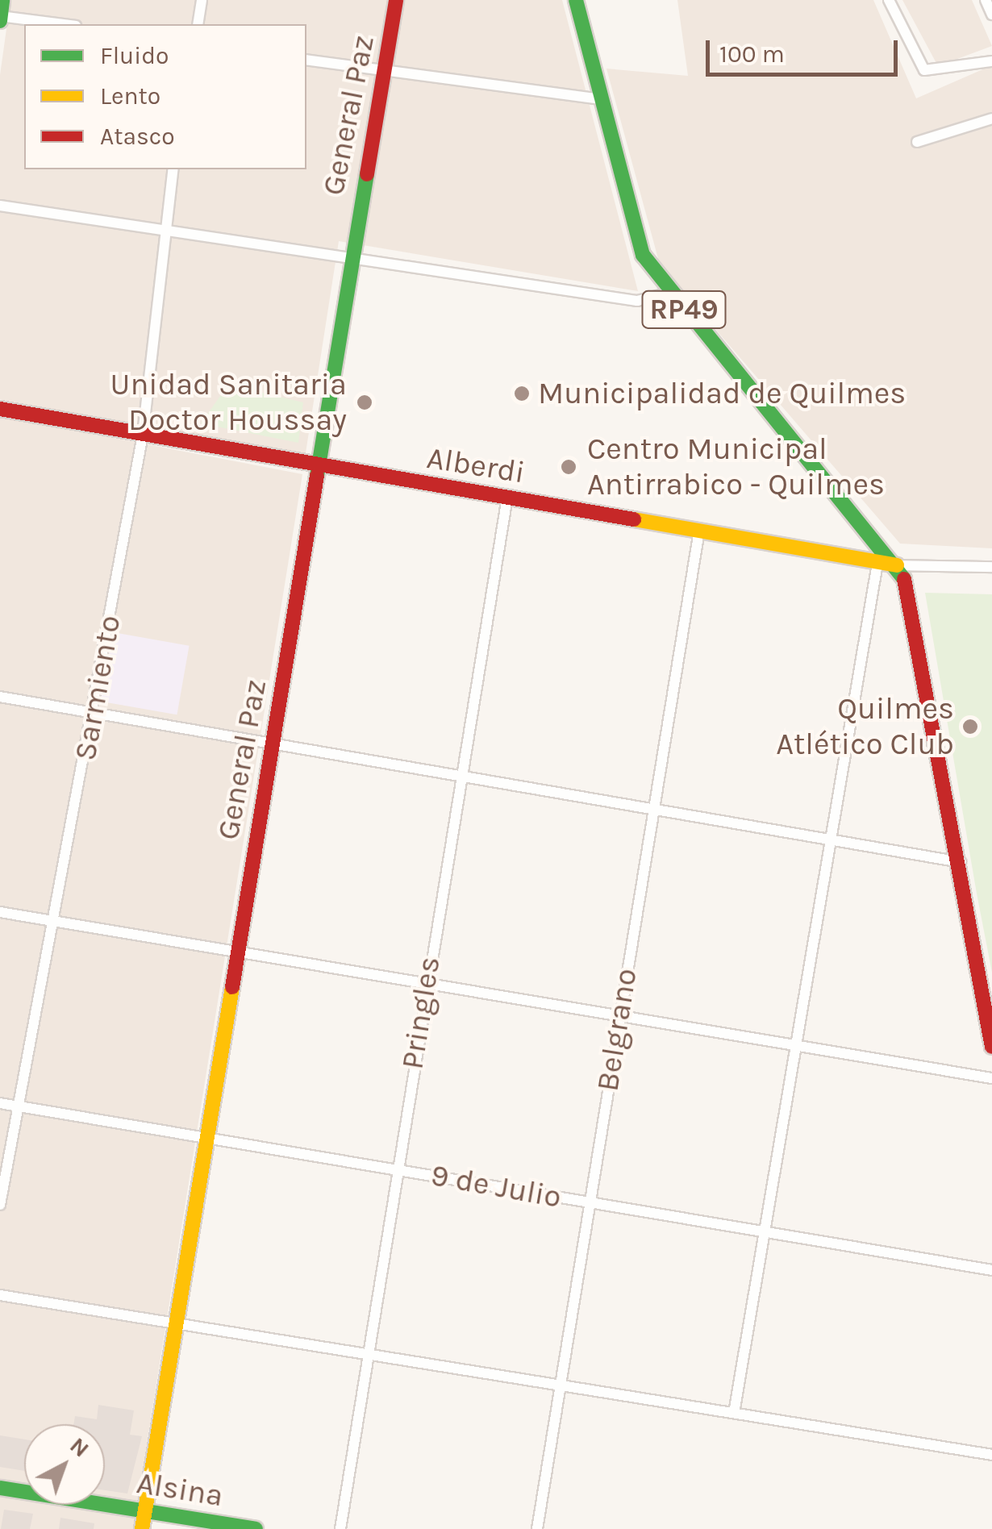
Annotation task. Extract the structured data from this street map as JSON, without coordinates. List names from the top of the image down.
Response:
{
  "streets": {
    "street": [
      "General Paz",
      "RP49",
      "Alberdi",
      "Sarmiento",
      "Pringles",
      "Belgrano",
      "9 de Julio",
      "Alsina"
    ]
  },
  "crossings": [
    ["General Paz", "Alberdi"],
    ["General Paz", "9 de Julio"],
    ["General Paz", "Alsina"],
    ["RP49", "Alberdi"],
    ["Alberdi", "Sarmiento"],
    ["Alberdi", "Pringles"],
    ["Alberdi", "Belgrano"],
    ["Sarmiento", "9 de Julio"],
    ["Pringles", "9 de Julio"],
    ["Belgrano", "9 de Julio"]
  ],
  "places": [
    "Municipalidad de Quilmes",
    "Unidad Sanitaria Doctor Houssay",
    "Centro Municipal Antirrabico - Quilmes",
    "Quilmes Atlético Club"
  ],
  "legend": ["Fluido", "Lento", "Atasco"],
  "scale_bar": "100 m",
  "north": "top right"
}
